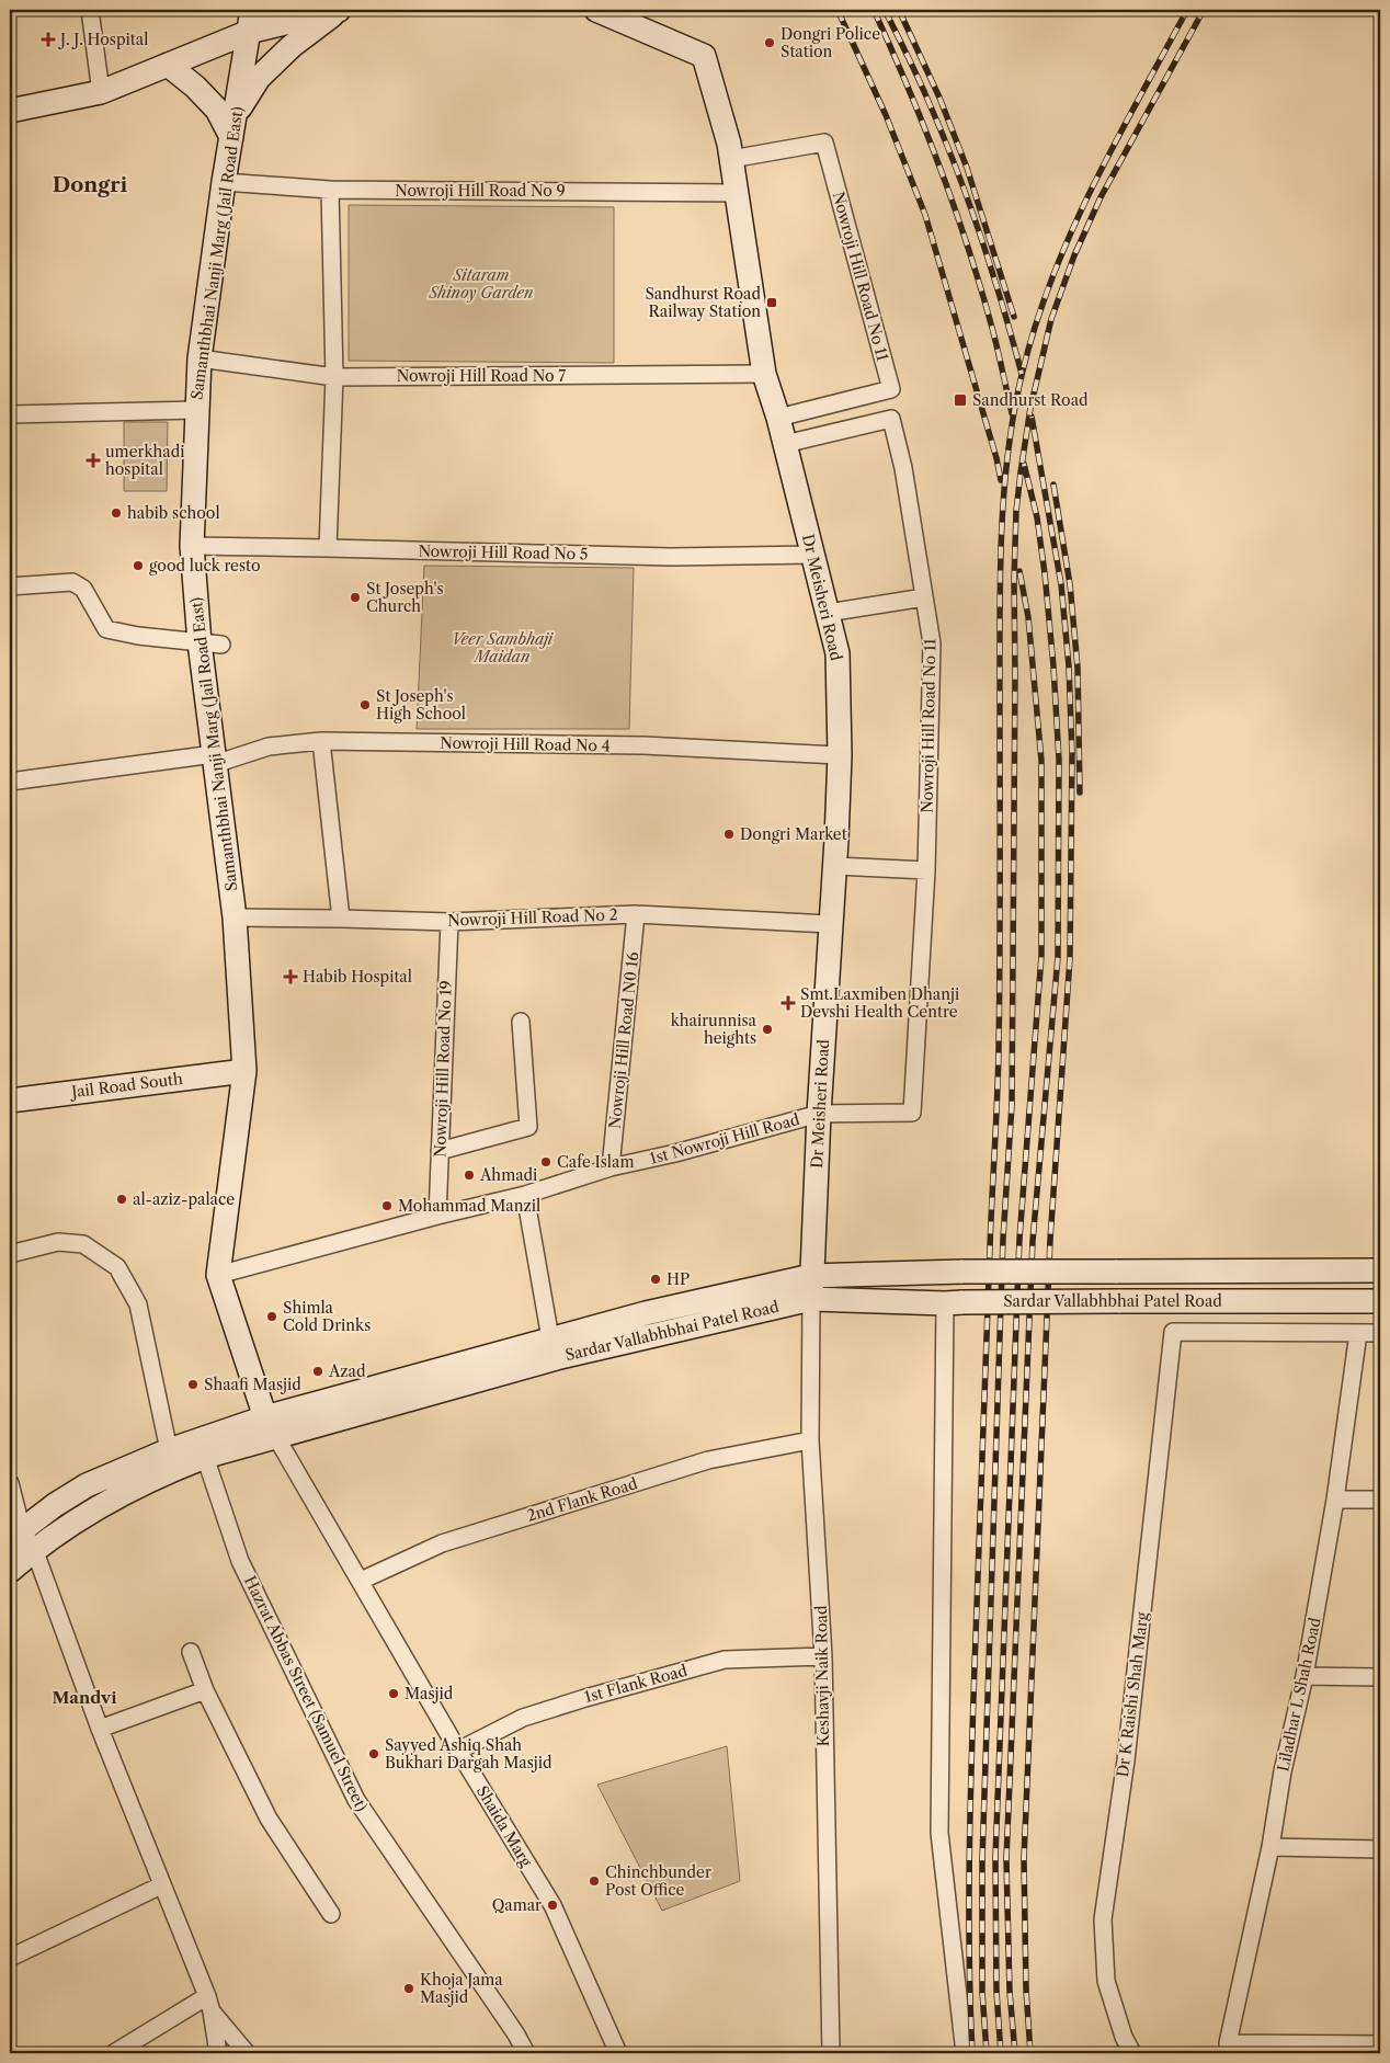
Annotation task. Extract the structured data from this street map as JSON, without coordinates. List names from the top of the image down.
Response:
{
  "streets": {
    "street": [
      "Nowroji Hill Road No 9",
      "Samanthbhai Nanji Marg (Jail Road East)",
      "Nowroji Hill Road No 11",
      "Nowroji Hill Road No 7",
      "Nowroji Hill Road No 5",
      "Dr Meisheri Road",
      "Nowroji Hill Road No 4",
      "Nowroji Hill Road No 2",
      "Nowroji Hill Road N0 16",
      "Nowroji Hill Road No 19",
      "Jail Road South",
      "1st Nowroji Hill Road",
      "Sardar Vallabhbhai Patel Road",
      "2nd Flank Road",
      "Keshavji Naik Road",
      "1st Flank Road",
      "Hazrat Abbas Street (Samuel Street)",
      "Dr K Raishi Shah Marg",
      "Liladhar L Shah Road",
      "Shaida Marg"
    ]
  },
  "crossings": [
    ["Nowroji Hill Road No 9", "Samanthbhai Nanji Marg (Jail Road East)"],
    ["Nowroji Hill Road No 9", "Dr Meisheri Road"],
    ["Samanthbhai Nanji Marg (Jail Road East)", "Nowroji Hill Road No 7"],
    ["Samanthbhai Nanji Marg (Jail Road East)", "Nowroji Hill Road No 5"],
    ["Samanthbhai Nanji Marg (Jail Road East)", "Nowroji Hill Road No 4"],
    ["Samanthbhai Nanji Marg (Jail Road East)", "Nowroji Hill Road No 2"],
    ["Samanthbhai Nanji Marg (Jail Road East)", "Jail Road South"],
    ["Samanthbhai Nanji Marg (Jail Road East)", "1st Nowroji Hill Road"],
    ["Samanthbhai Nanji Marg (Jail Road East)", "Sardar Vallabhbhai Patel Road"],
    ["Samanthbhai Nanji Marg (Jail Road East)", "Shaida Marg"],
    ["Nowroji Hill Road No 11", "Dr Meisheri Road"],
    ["Nowroji Hill Road No 11", "1st Nowroji Hill Road"],
    ["Nowroji Hill Road No 7", "Dr Meisheri Road"],
    ["Nowroji Hill Road No 5", "Dr Meisheri Road"],
    ["Dr Meisheri Road", "Nowroji Hill Road No 4"],
    ["Dr Meisheri Road", "Nowroji Hill Road No 2"],
    ["Dr Meisheri Road", "1st Nowroji Hill Road"],
    ["Dr Meisheri Road", "Sardar Vallabhbhai Patel Road"],
    ["Dr Meisheri Road", "Keshavji Naik Road"],
    ["Nowroji Hill Road No 2", "Nowroji Hill Road N0 16"],
    ["Nowroji Hill Road No 2", "Nowroji Hill Road No 19"],
    ["Nowroji Hill Road N0 16", "1st Nowroji Hill Road"],
    ["Nowroji Hill Road No 19", "1st Nowroji Hill Road"],
    ["Sardar Vallabhbhai Patel Road", "Keshavji Naik Road"],
    ["Sardar Vallabhbhai Patel Road", "Hazrat Abbas Street (Samuel Street)"],
    ["Sardar Vallabhbhai Patel Road", "Shaida Marg"],
    ["2nd Flank Road", "Keshavji Naik Road"],
    ["2nd Flank Road", "Shaida Marg"],
    ["Keshavji Naik Road", "1st Flank Road"],
    ["1st Flank Road", "Shaida Marg"],
    ["Dr K Raishi Shah Marg", "Liladhar L Shah Road"]
  ],
  "districts": ["Dongri", "Mandvi"],
  "parks": ["Sitaram Shinoy Garden", "Veer Sambhaji Maidan"],
  "places": {
    "health": [
      "J. J. Hospital",
      "umerkhadi hospital",
      "Habib Hospital",
      "Smt.Laxmiben Dhanji Devshi Health Centre"
    ],
    "other": [
      "Dongri Police Station",
      "habib school",
      "good luck resto",
      "St Joseph's Church",
      "St Joseph's High School",
      "Dongri Market",
      "khairunnisa heights",
      "Cafe Islam",
      "Ahmadi",
      "al-aziz-palace",
      "Mohammad Manzil",
      "HP",
      "Shimla Cold Drinks",
      "Azad",
      "Shaafi Masjid",
      "Masjid",
      "Sayyed Ashiq Shah Bukhari Dargah Masjid",
      "Chinchbunder Post Office",
      "Qamar",
      "Khoja Jama Masjid"
    ],
    "transit": ["Sandhurst Road Railway Station", "Sandhurst Road"]
  }
}
